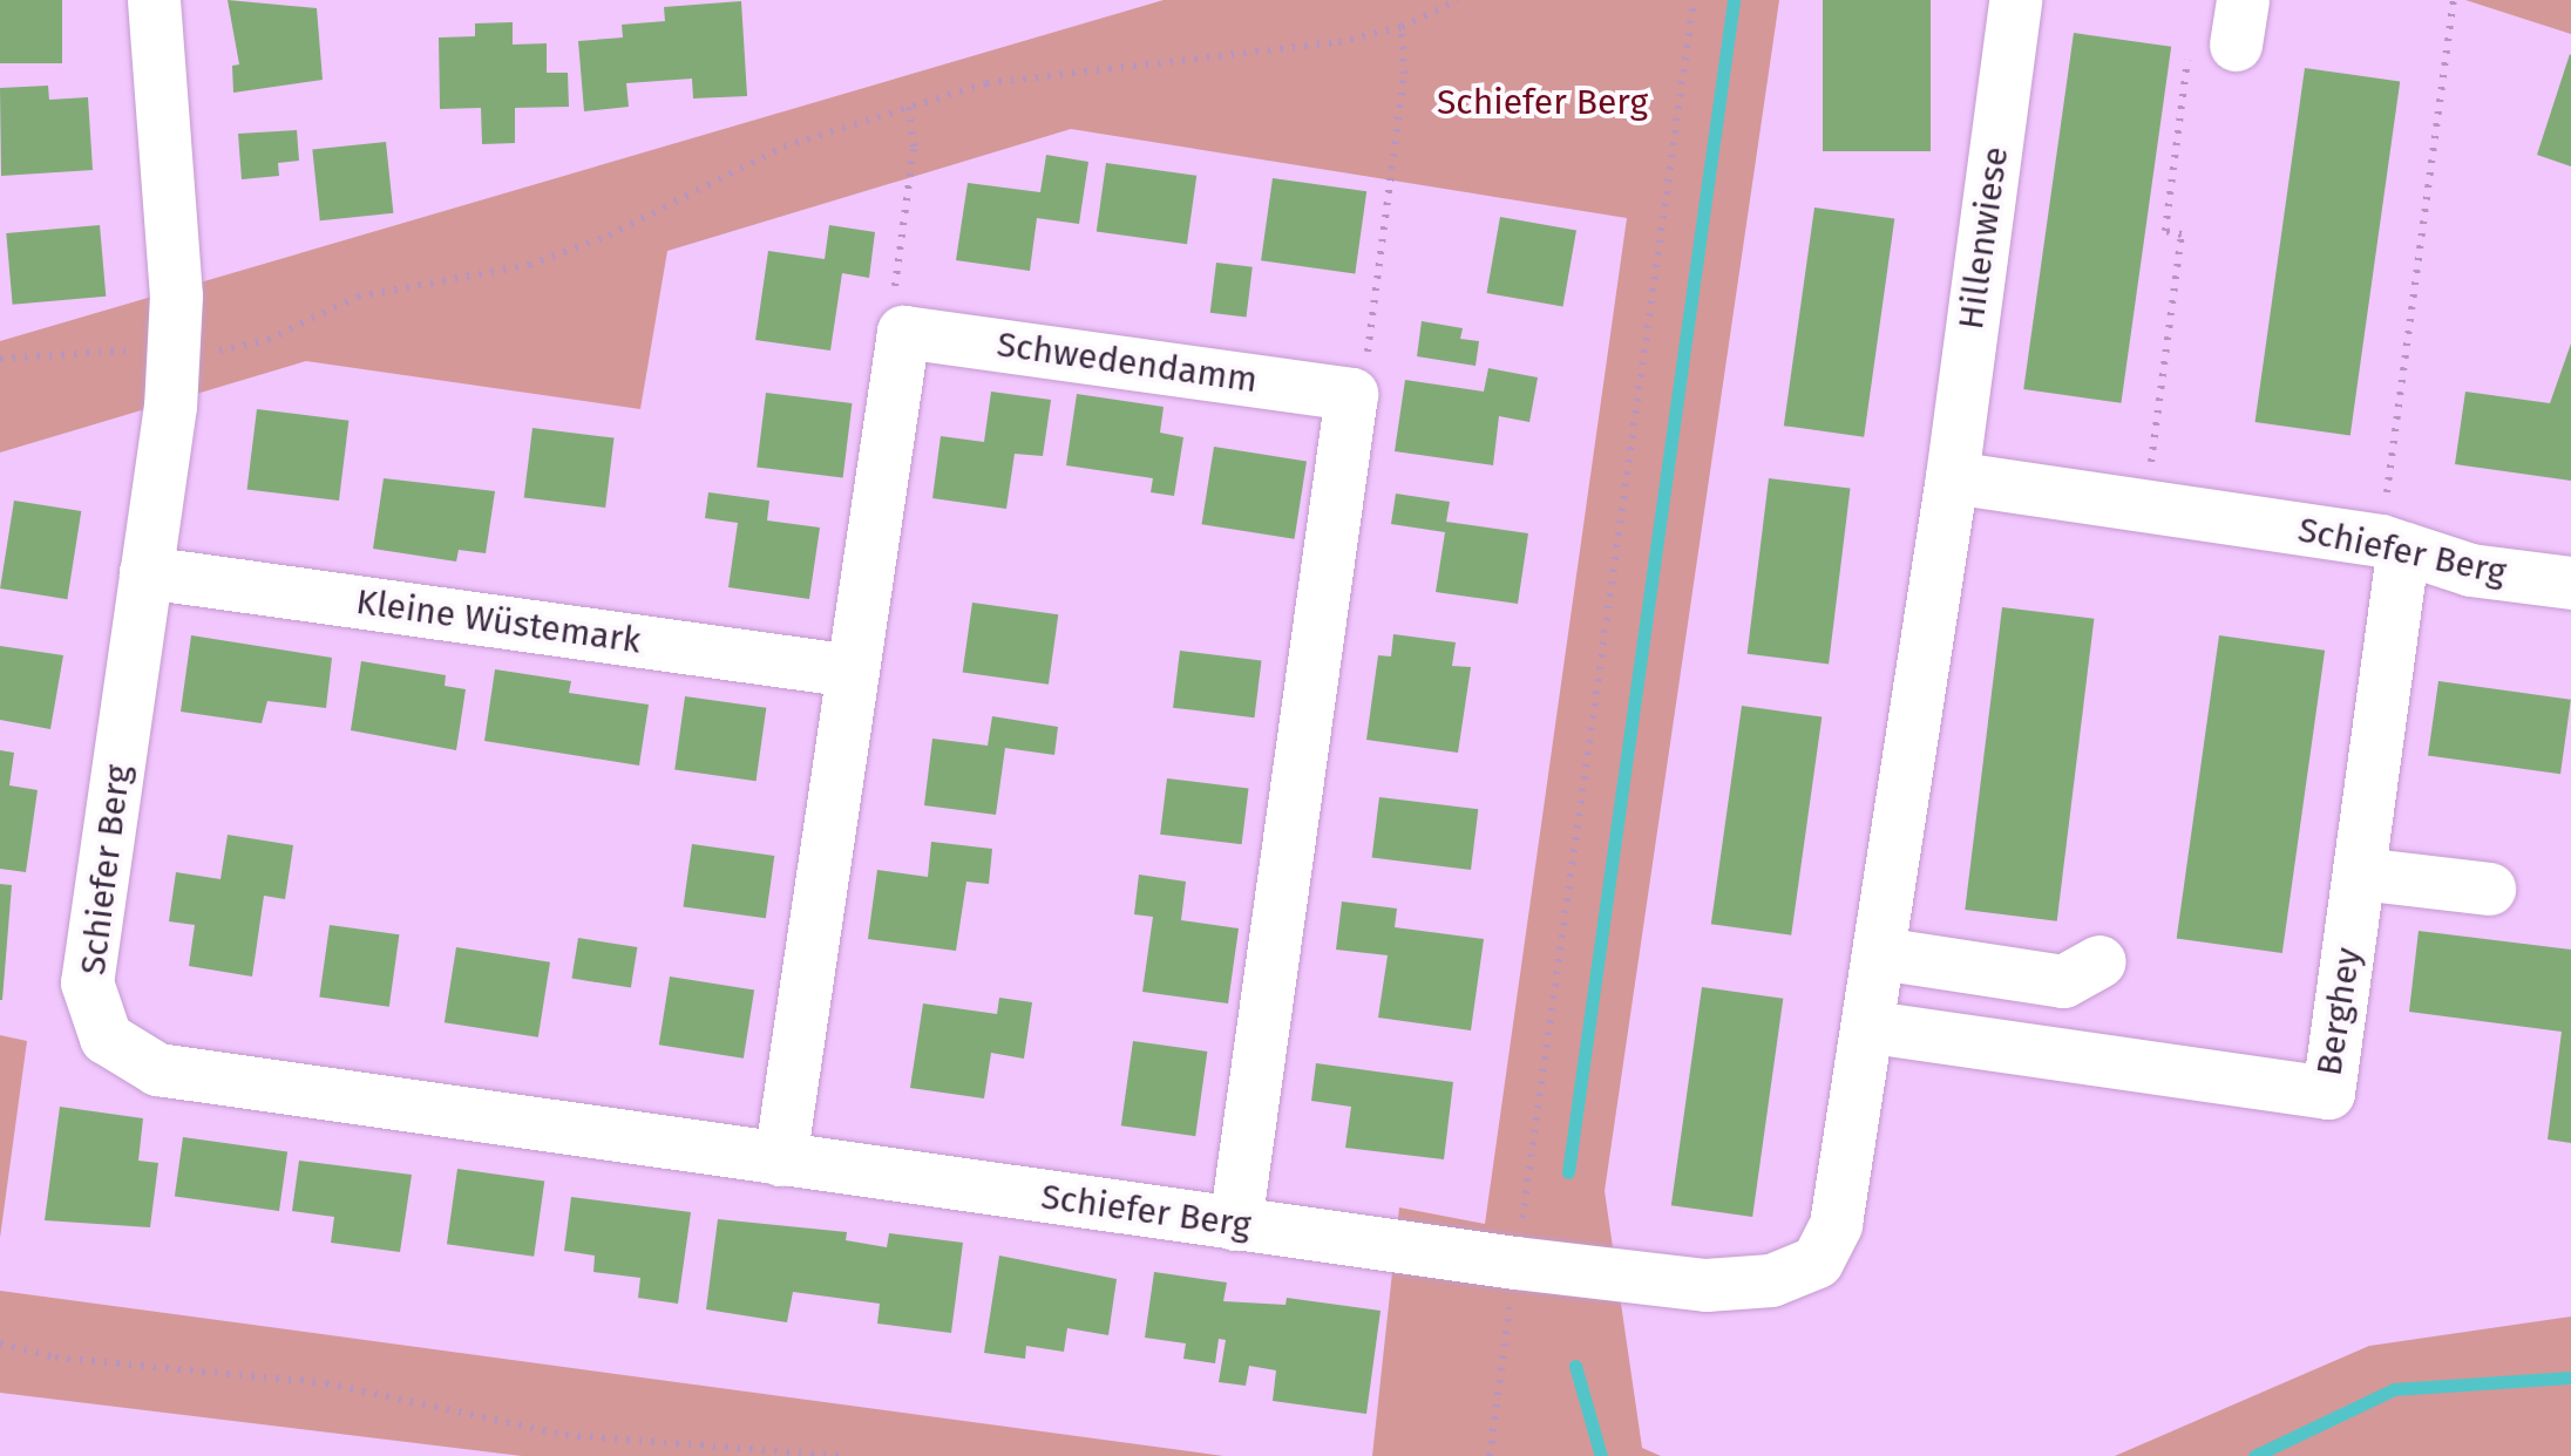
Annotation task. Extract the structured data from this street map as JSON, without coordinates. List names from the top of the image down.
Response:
{
  "streets": {
    "street": [
      "Hillenwiese",
      "Schwedendamm",
      "Schiefer Berg",
      "Kleine Wüstemark",
      "Berghey"
    ]
  },
  "crossings": [
    ["Hillenwiese", "Schiefer Berg"],
    ["Schiefer Berg", "Kleine Wüstemark"],
    ["Schiefer Berg", "Berghey"]
  ],
  "parks": ["Schiefer Berg"]
}
